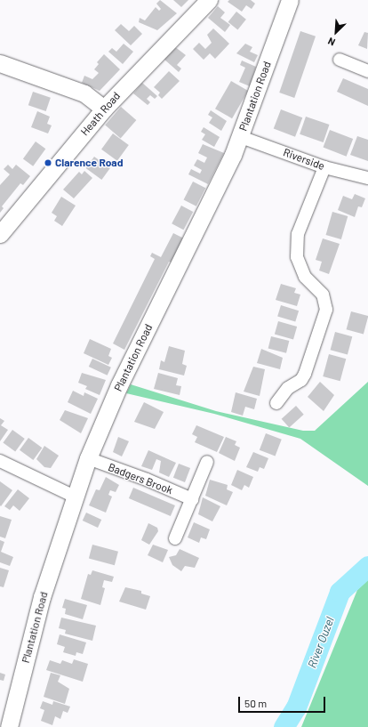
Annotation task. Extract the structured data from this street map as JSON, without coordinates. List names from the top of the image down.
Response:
{
  "streets": {
    "street": [
      "Plantation Road",
      "Heath Road",
      "Riverside",
      "Badgers Brook"
    ]
  },
  "crossings": [
    ["Plantation Road", "Riverside"],
    ["Plantation Road", "Badgers Brook"]
  ],
  "water": ["River Ouzel"],
  "places": ["Clarence Road"],
  "scale_bar": "50 m",
  "north": "bottom left"
}
